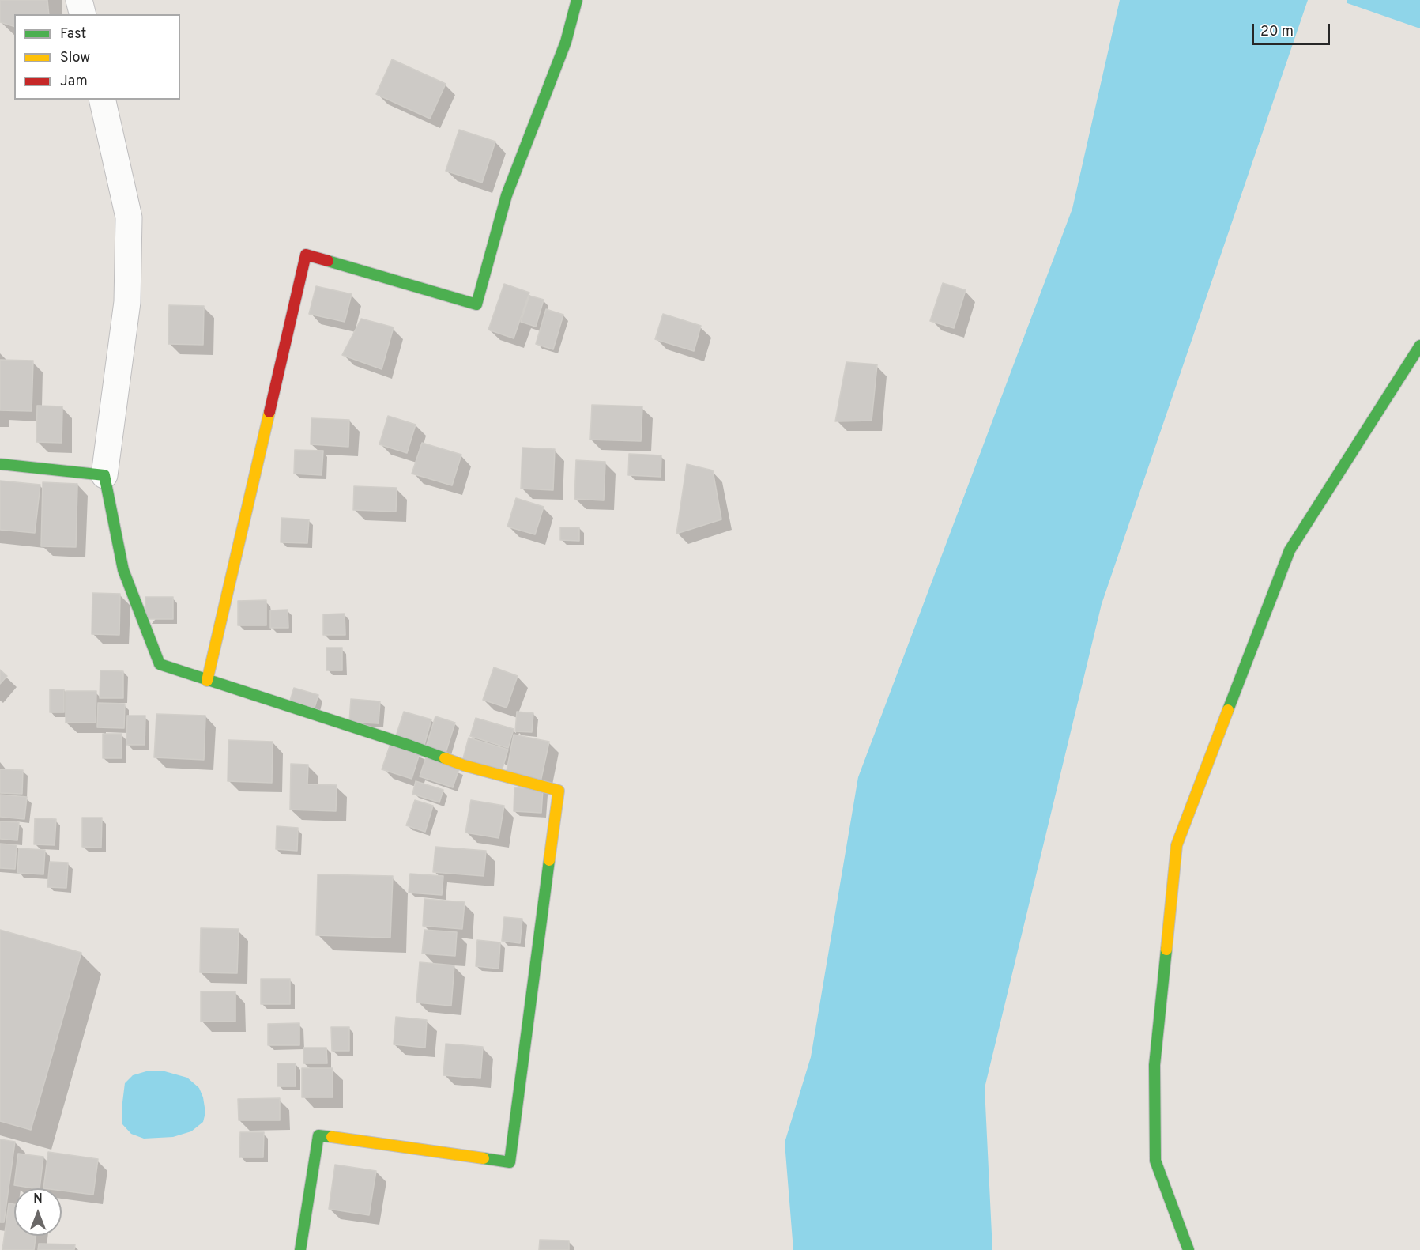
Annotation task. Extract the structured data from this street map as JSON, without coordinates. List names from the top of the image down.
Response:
{
  "legend": ["Fast", "Slow", "Jam"],
  "scale_bar": "20 m",
  "north": "top"
}
